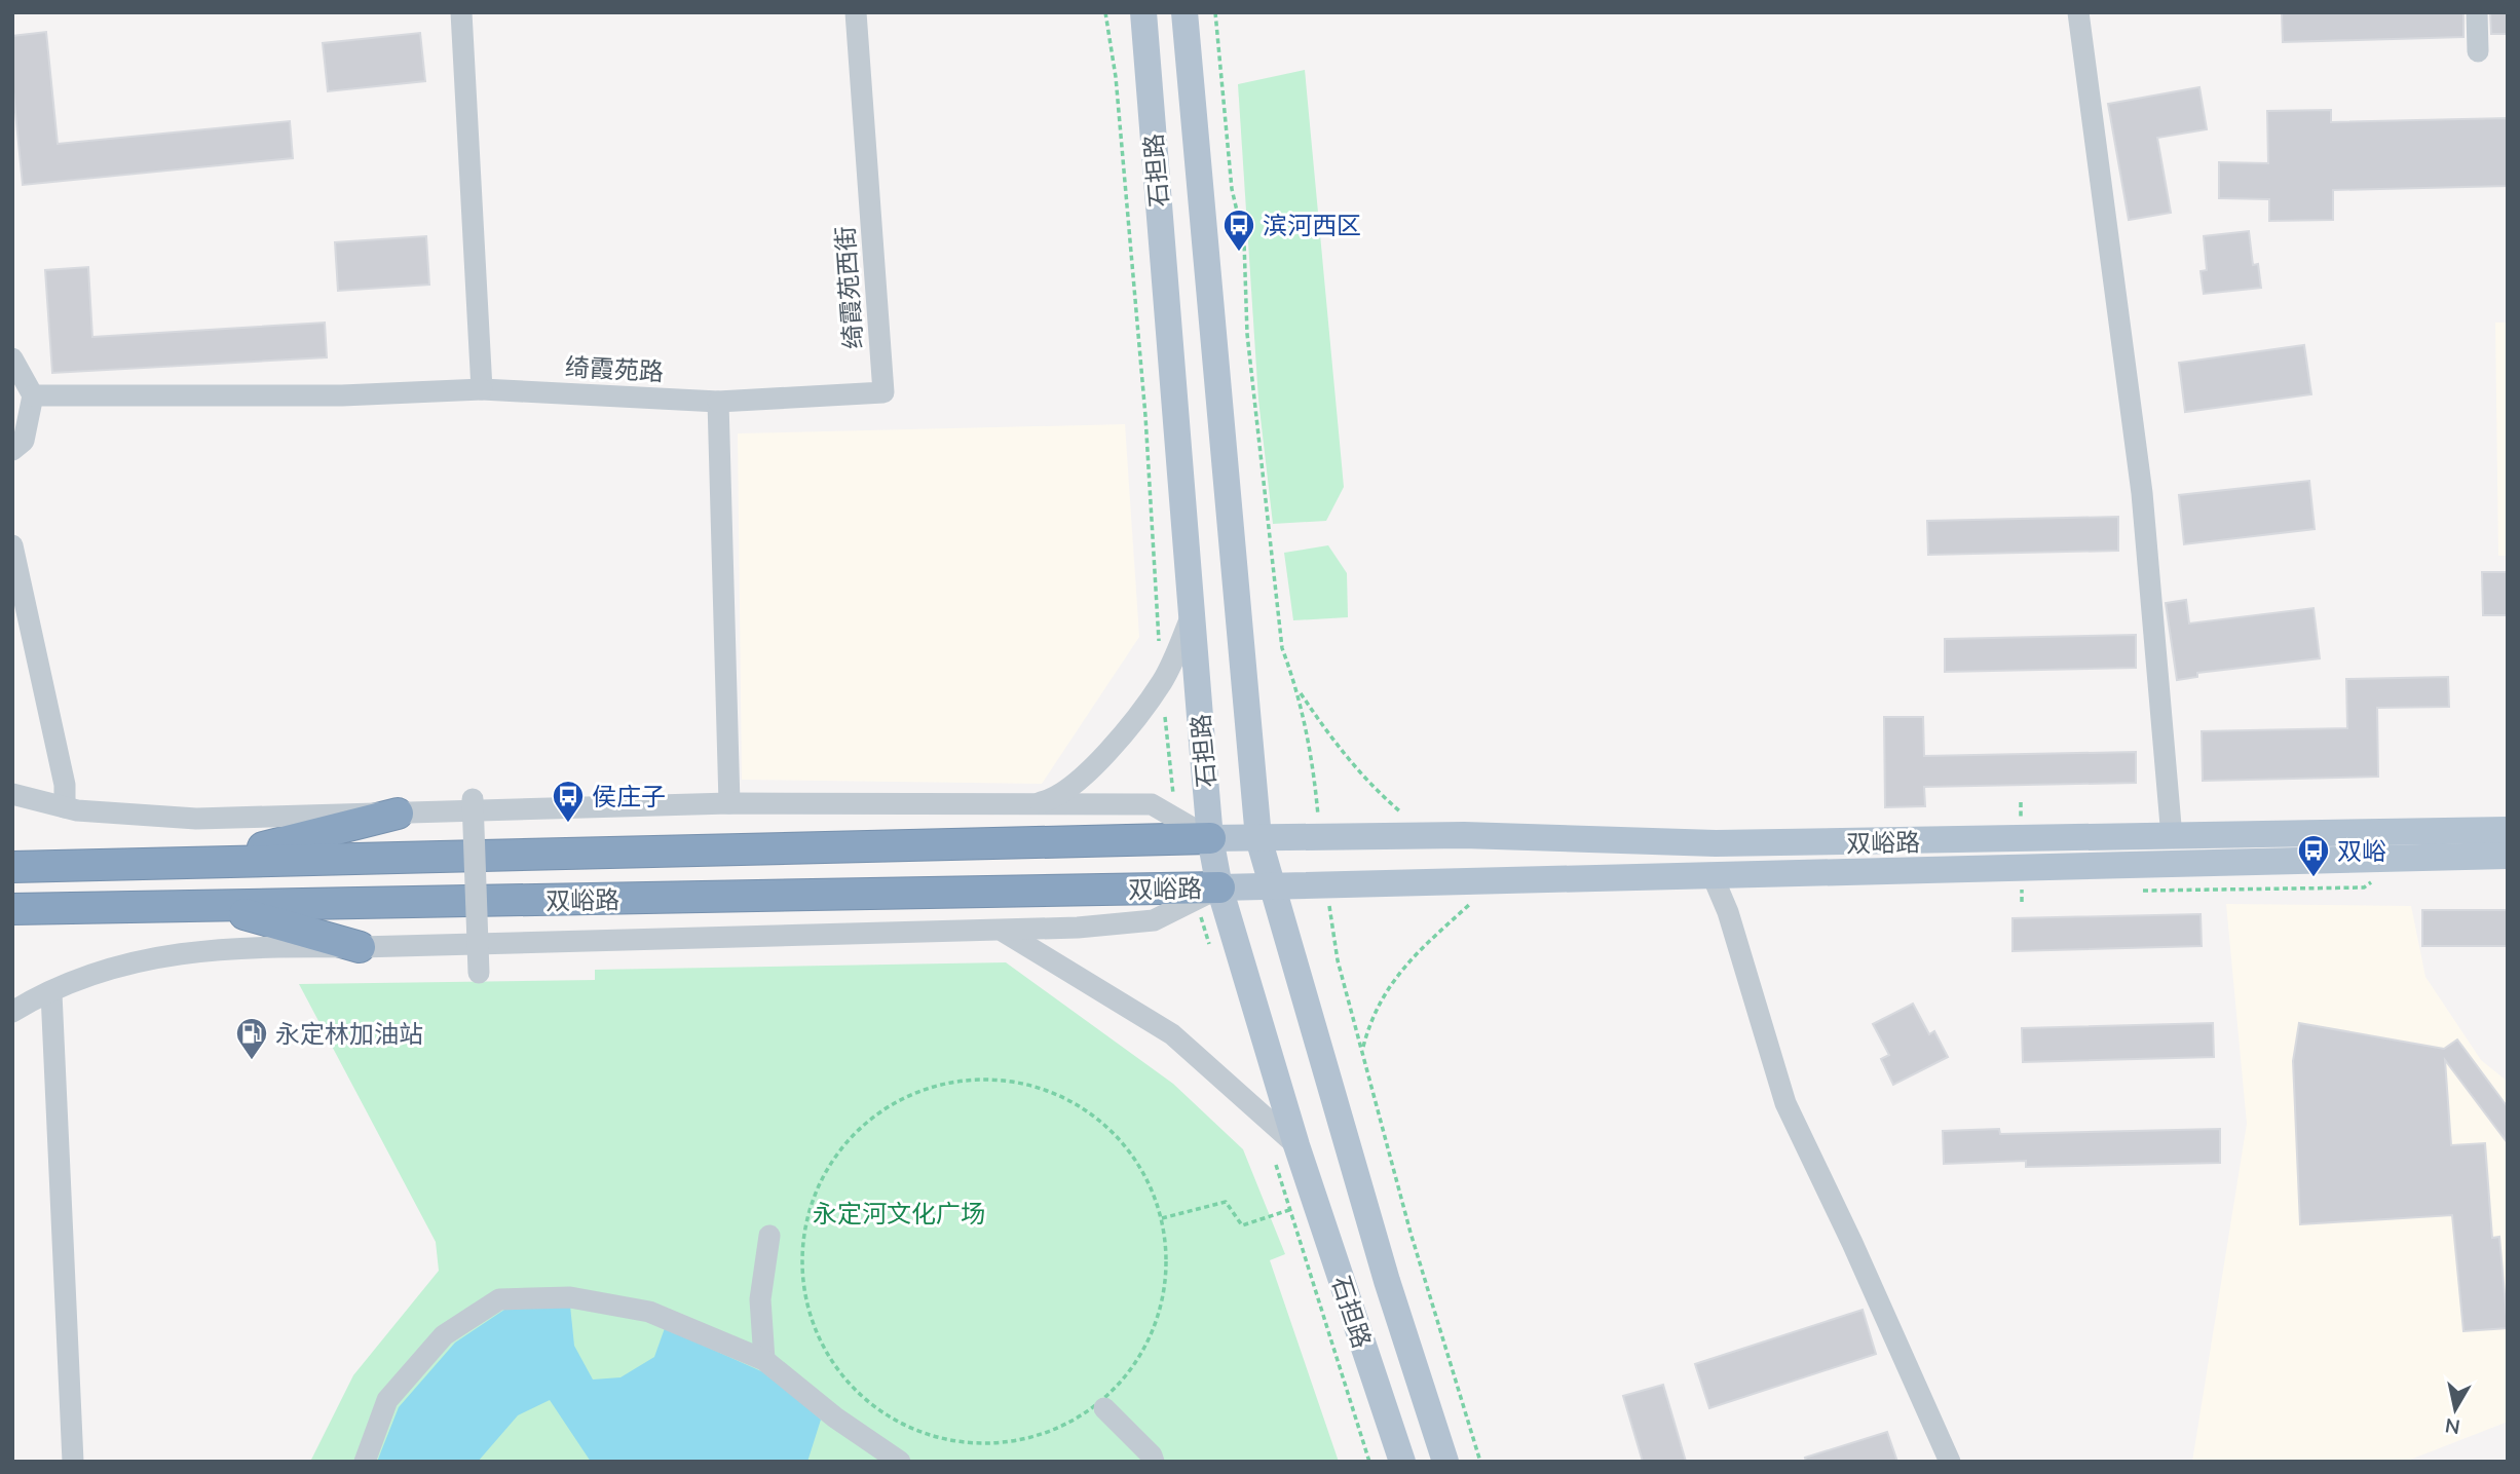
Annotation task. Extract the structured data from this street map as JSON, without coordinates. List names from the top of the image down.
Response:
{
  "streets": {
    "highway": ["双峪路"],
    "main road": ["石担路"],
    "street": ["绮霞苑西街", "绮霞苑路"]
  },
  "crossings": [
    ["石担路", "双峪路"],
    ["绮霞苑西街", "绮霞苑路"]
  ],
  "parks": ["永定河文化广场"],
  "places": {
    "bus stop": ["滨河西区", "侯庄子", "双峪"],
    "fuel station": ["永定林加油站"]
  },
  "north": "bottom"
}
